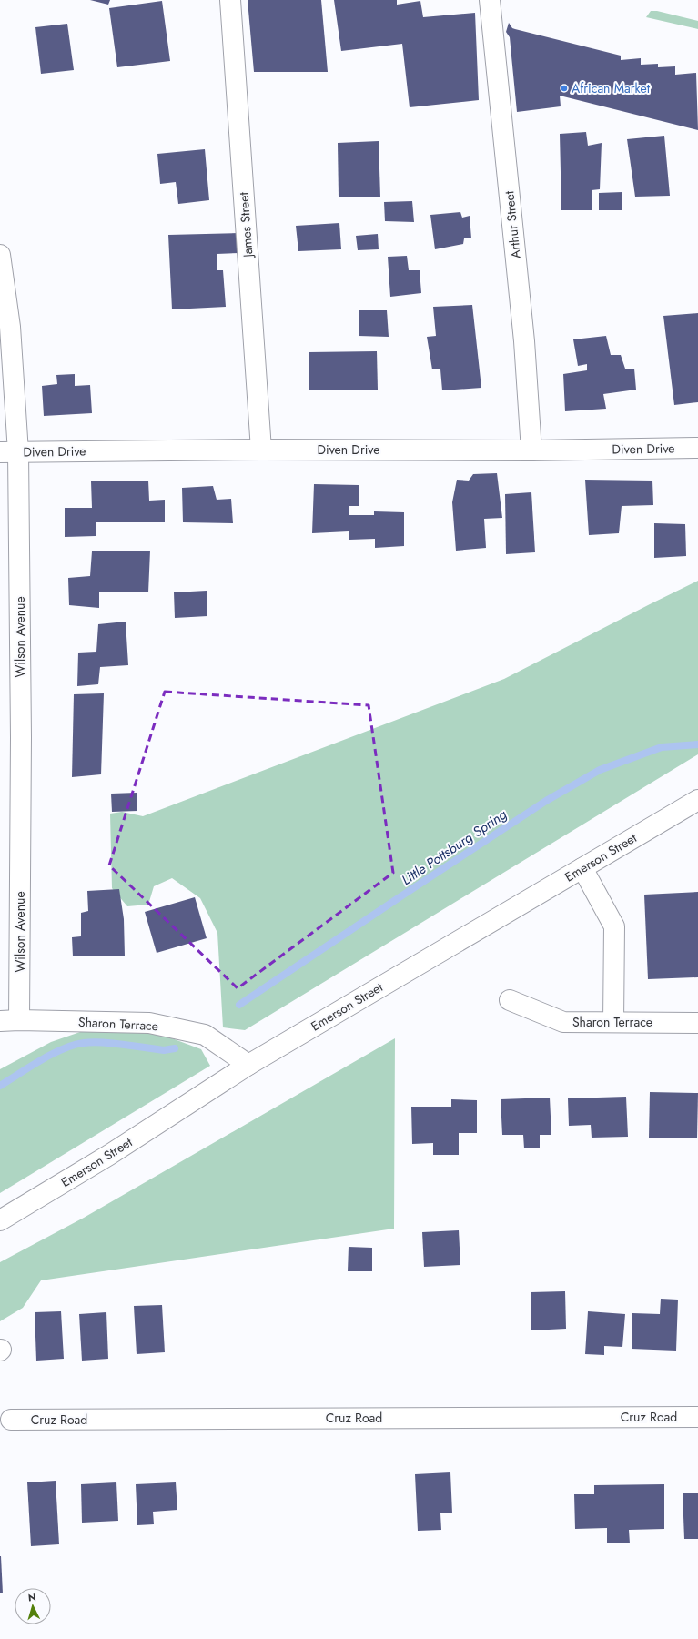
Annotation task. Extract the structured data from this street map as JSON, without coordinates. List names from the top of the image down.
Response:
{
  "streets": {
    "street": [
      "James Street",
      "Arthur Street",
      "Diven Drive",
      "Wilson Avenue",
      "Emerson Street",
      "Sharon Terrace",
      "Cruz Road"
    ]
  },
  "crossings": [
    ["James Street", "Diven Drive"],
    ["Arthur Street", "Diven Drive"],
    ["Diven Drive", "Wilson Avenue"],
    ["Wilson Avenue", "Sharon Terrace"],
    ["Emerson Street", "Sharon Terrace"]
  ],
  "water": ["Little Pottsburg Spring"],
  "places": ["African Market"],
  "north": "top"
}
